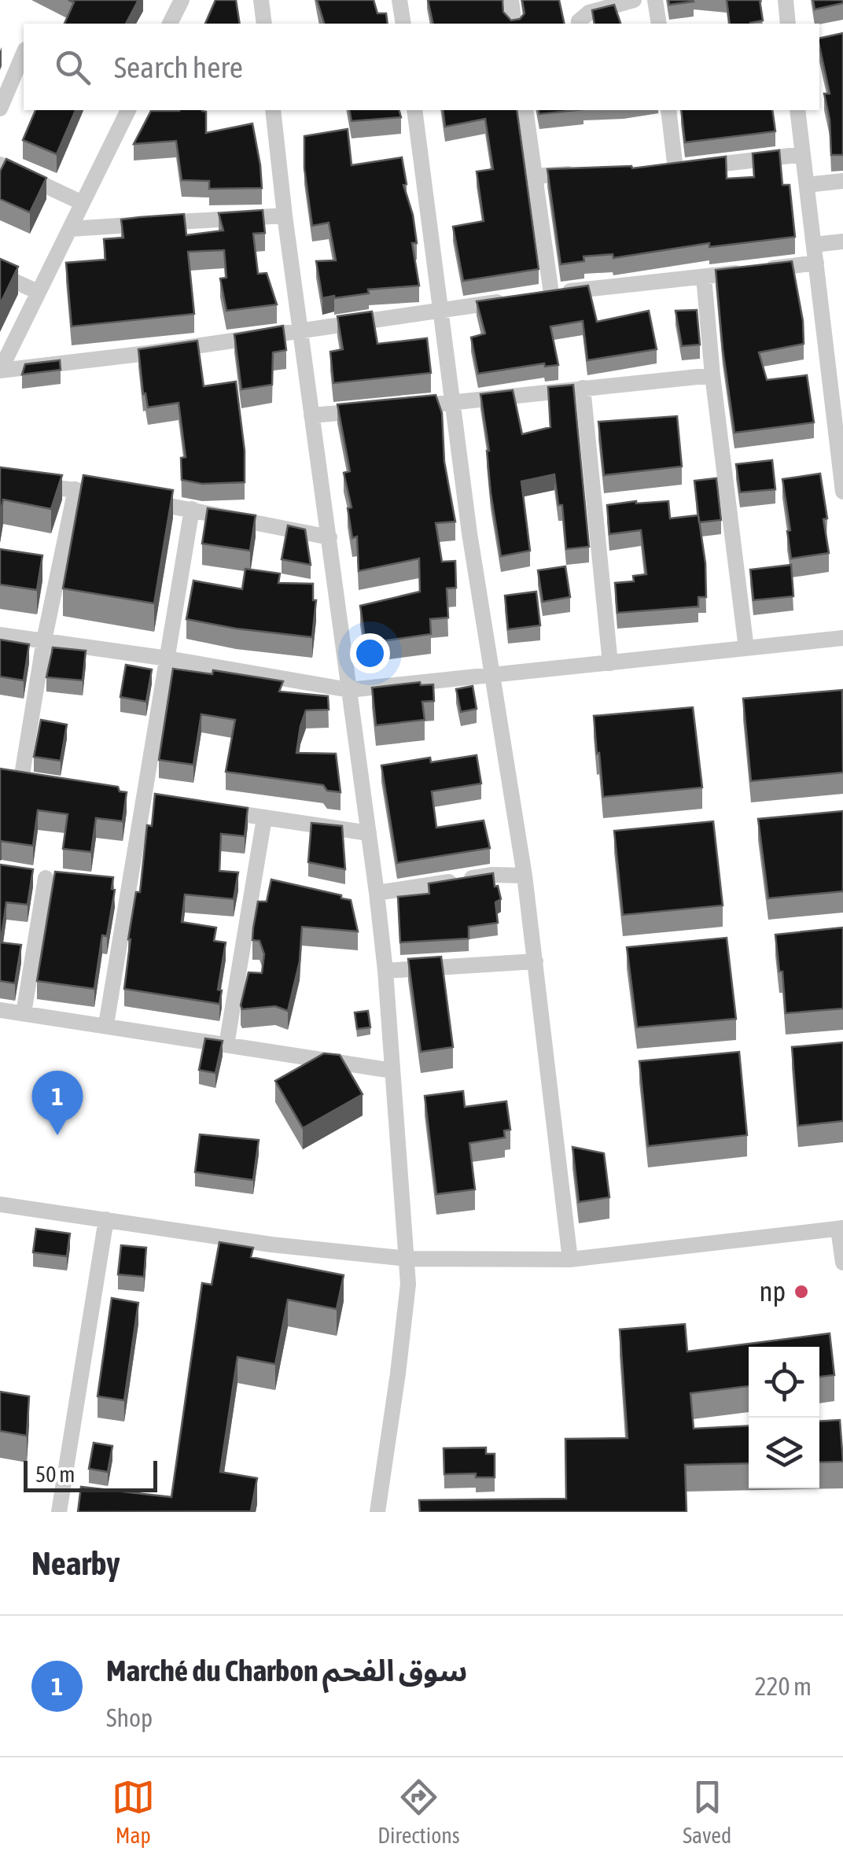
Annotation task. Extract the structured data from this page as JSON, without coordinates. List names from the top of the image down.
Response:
{
  "places": ["np"],
  "scale_bar": "50 m",
  "page": {
    "search": "Search here",
    "pins": "1",
    "scale": "50 m",
    "heading": "Nearby",
    "list": [
      {
        "mark": "1",
        "name": "Marché du Charbon سوق الفحم",
        "note": "Shop",
        "value": "220 m"
      }
    ],
    "nav": ["Map", "Directions", "Saved"]
  }
}
